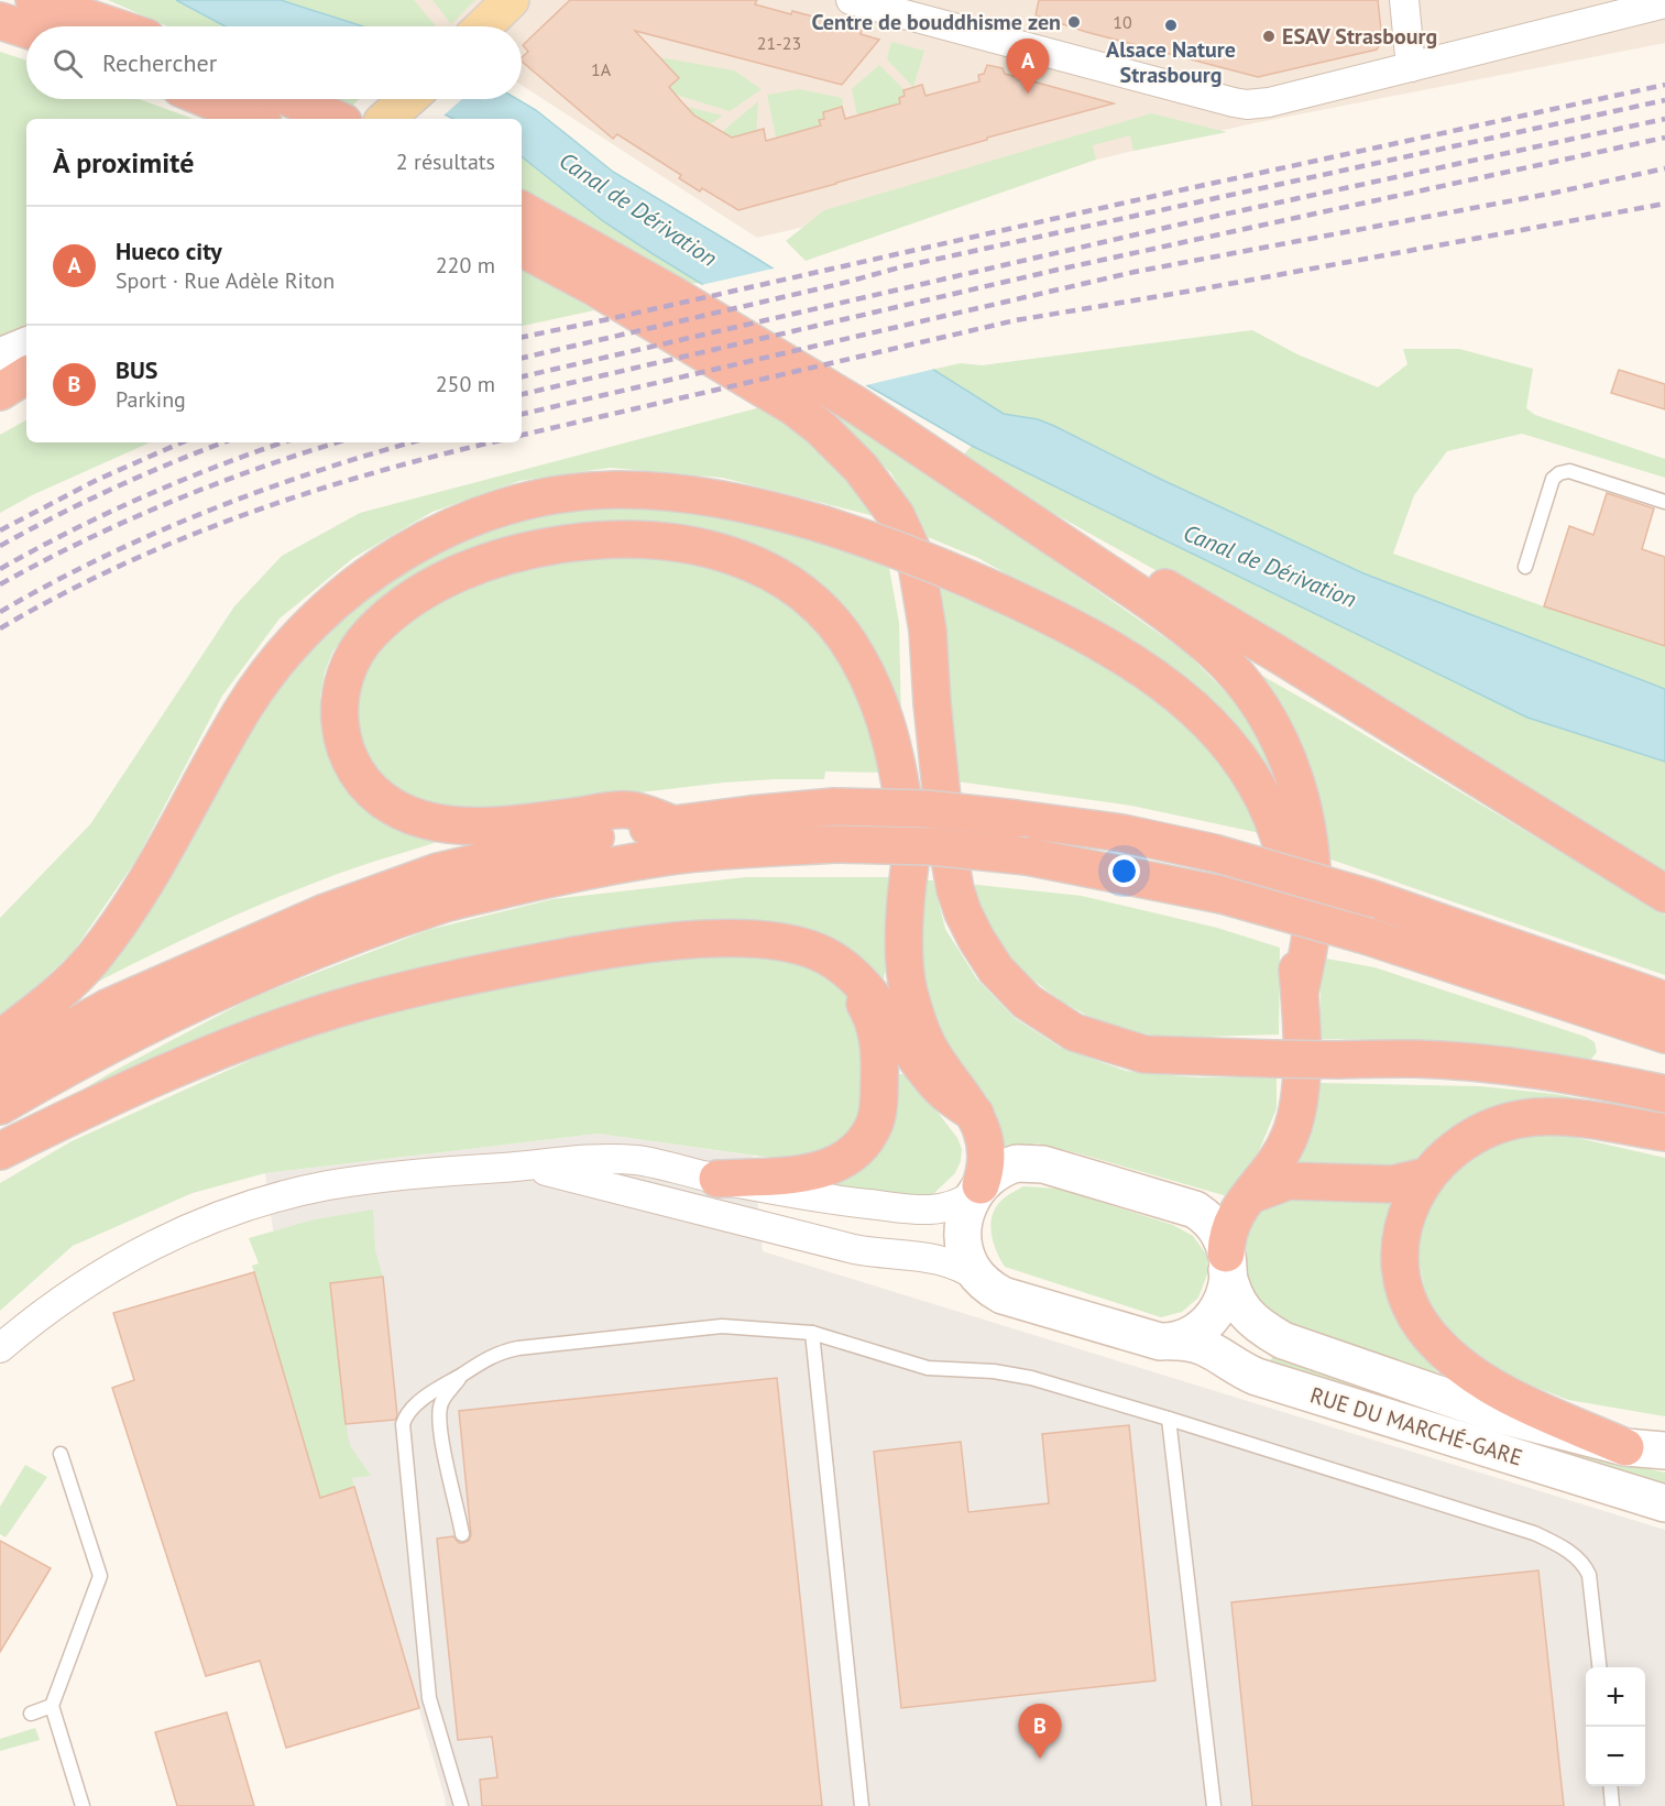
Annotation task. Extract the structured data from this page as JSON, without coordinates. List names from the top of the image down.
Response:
{
  "streets": {
    "main road": ["RUE DU MARCHÉ-GARE"]
  },
  "water": ["Canal de Dérivation"],
  "places": ["Centre de bouddhisme zen", "Alsace Nature Strasbourg", "ESAV Strasbourg"],
  "house_numbers": ["10", "21-23", "1A"],
  "page": {
    "search": "Rechercher",
    "pins": ["A", "B"],
    "heading": ["À proximité", "2 résultats"],
    "list": [
      {
        "mark": "A",
        "name": "Hueco city",
        "note": "Sport · Rue Adèle Riton",
        "value": "220 m"
      },
      {
        "mark": "B",
        "name": "BUS",
        "note": "Parking",
        "value": "250 m"
      }
    ],
    "map_buttons": ["+", "−"]
  }
}
